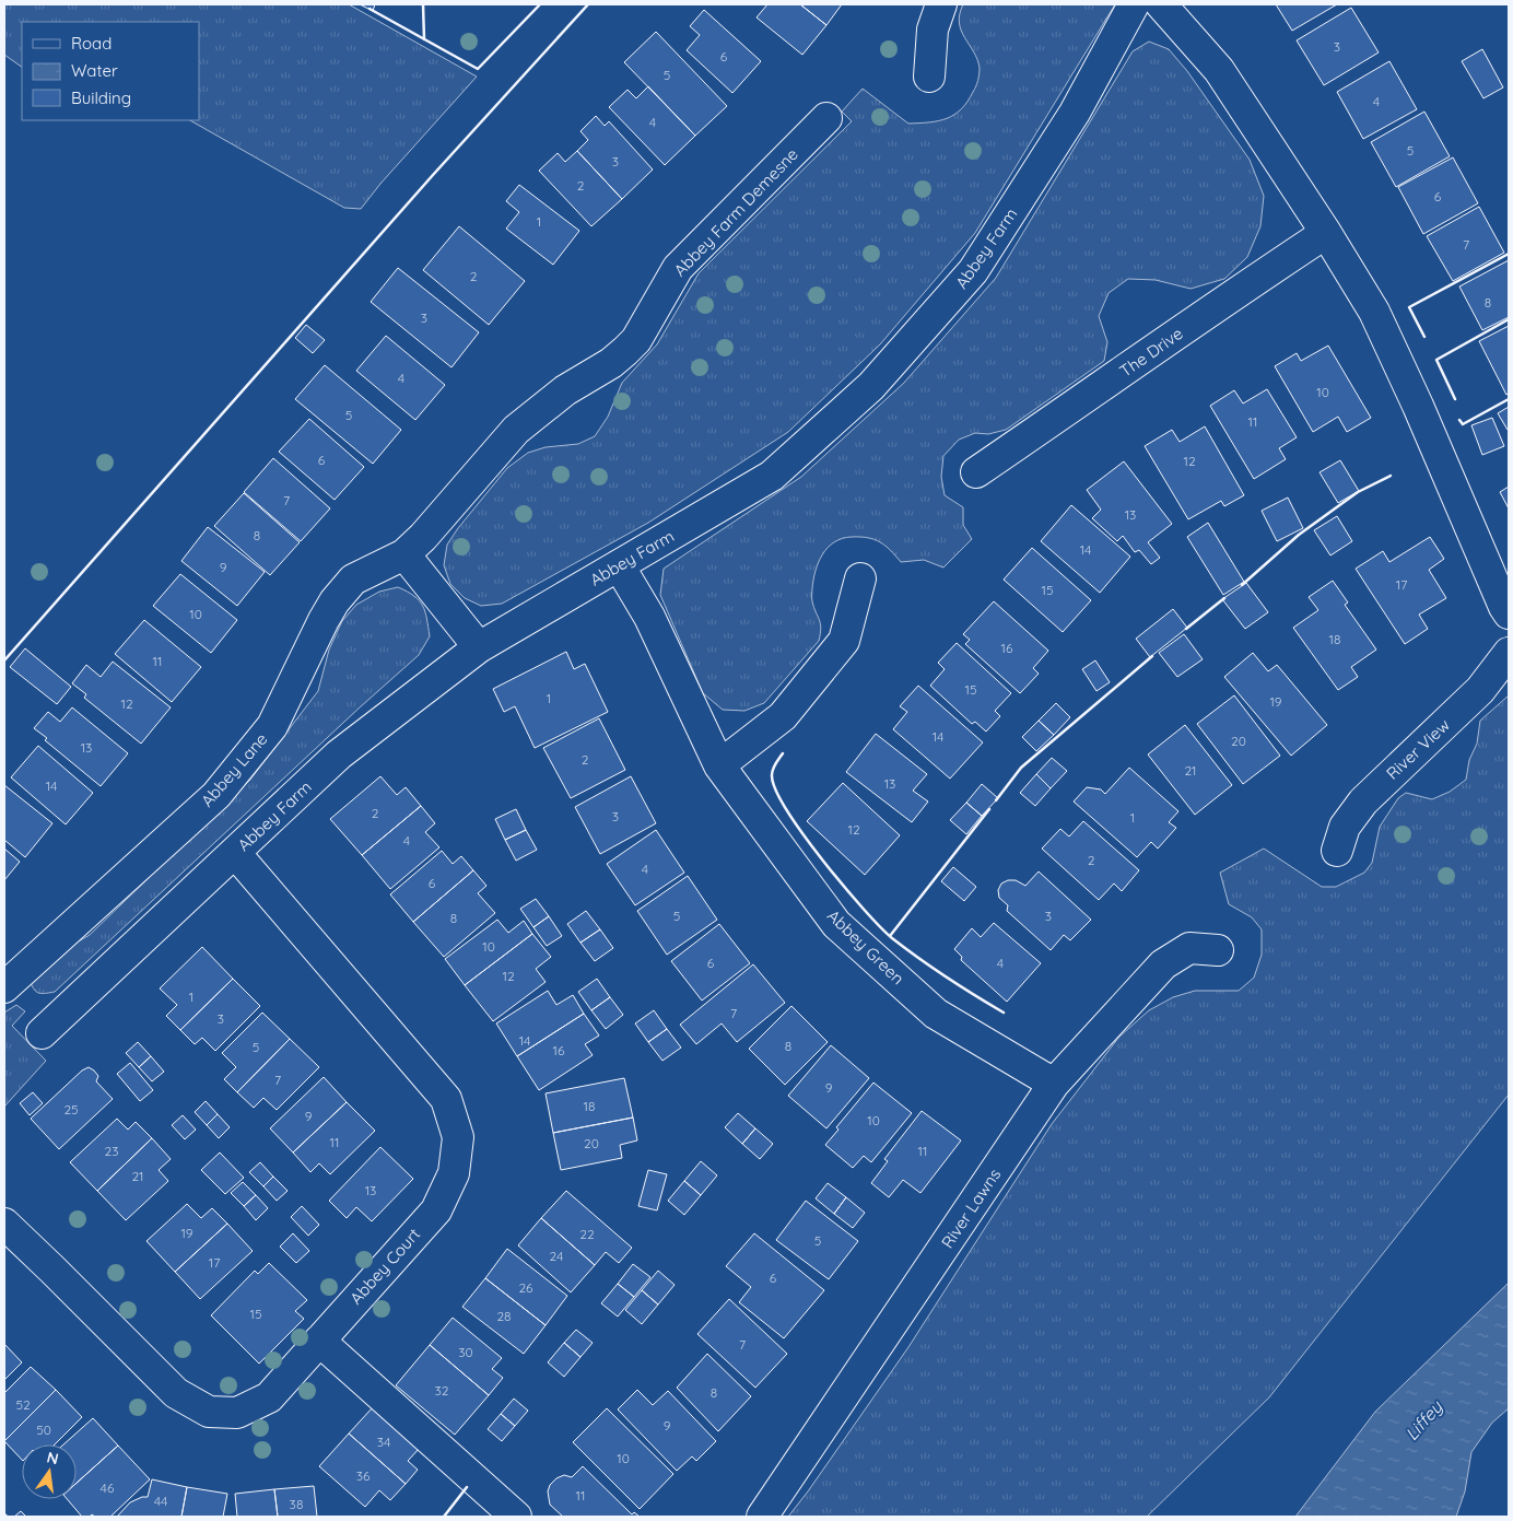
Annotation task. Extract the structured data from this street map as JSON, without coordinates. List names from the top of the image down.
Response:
{
  "streets": {
    "street": [
      "Abbey Farm Demesne",
      "Abbey Farm",
      "The Drive",
      "River View",
      "Abbey Lane",
      "Abbey Green",
      "River Lawns",
      "Abbey Court"
    ]
  },
  "crossings": [
    ["Abbey Farm Demesne", "Abbey Lane"],
    ["Abbey Farm", "Abbey Green"],
    ["Abbey Farm", "Abbey Court"],
    ["Abbey Green", "River Lawns"]
  ],
  "water": ["Liffey"],
  "house_numbers": [
    "3",
    "6",
    "5",
    "4",
    "4",
    "5",
    "3",
    "2",
    "6",
    "1",
    "7",
    "2",
    "8",
    "3",
    "4",
    "10",
    "5",
    "11",
    "6",
    "12",
    "7",
    "13",
    "8",
    "14",
    "9",
    "17",
    "15",
    "10",
    "18",
    "16",
    "11",
    "15",
    "1",
    "19",
    "12",
    "14",
    "20",
    "13",
    "2",
    "21",
    "13",
    "14",
    "2",
    "3",
    "1",
    "12",
    "4",
    "2",
    "4",
    "6",
    "5",
    "3",
    "8",
    "10",
    "6",
    "4",
    "12",
    "1",
    "7",
    "3",
    "14",
    "8",
    "5",
    "16",
    "7",
    "9",
    "18",
    "25",
    "9",
    "10",
    "11",
    "20",
    "23",
    "11",
    "21",
    "13",
    "19",
    "22",
    "5",
    "24",
    "17",
    "6",
    "26",
    "15",
    "28",
    "7",
    "30",
    "32",
    "8",
    "52",
    "9",
    "50",
    "34",
    "10",
    "36",
    "46",
    "11",
    "44",
    "38"
  ],
  "legend": ["Road", "Water", "Building"],
  "north": "top"
}
